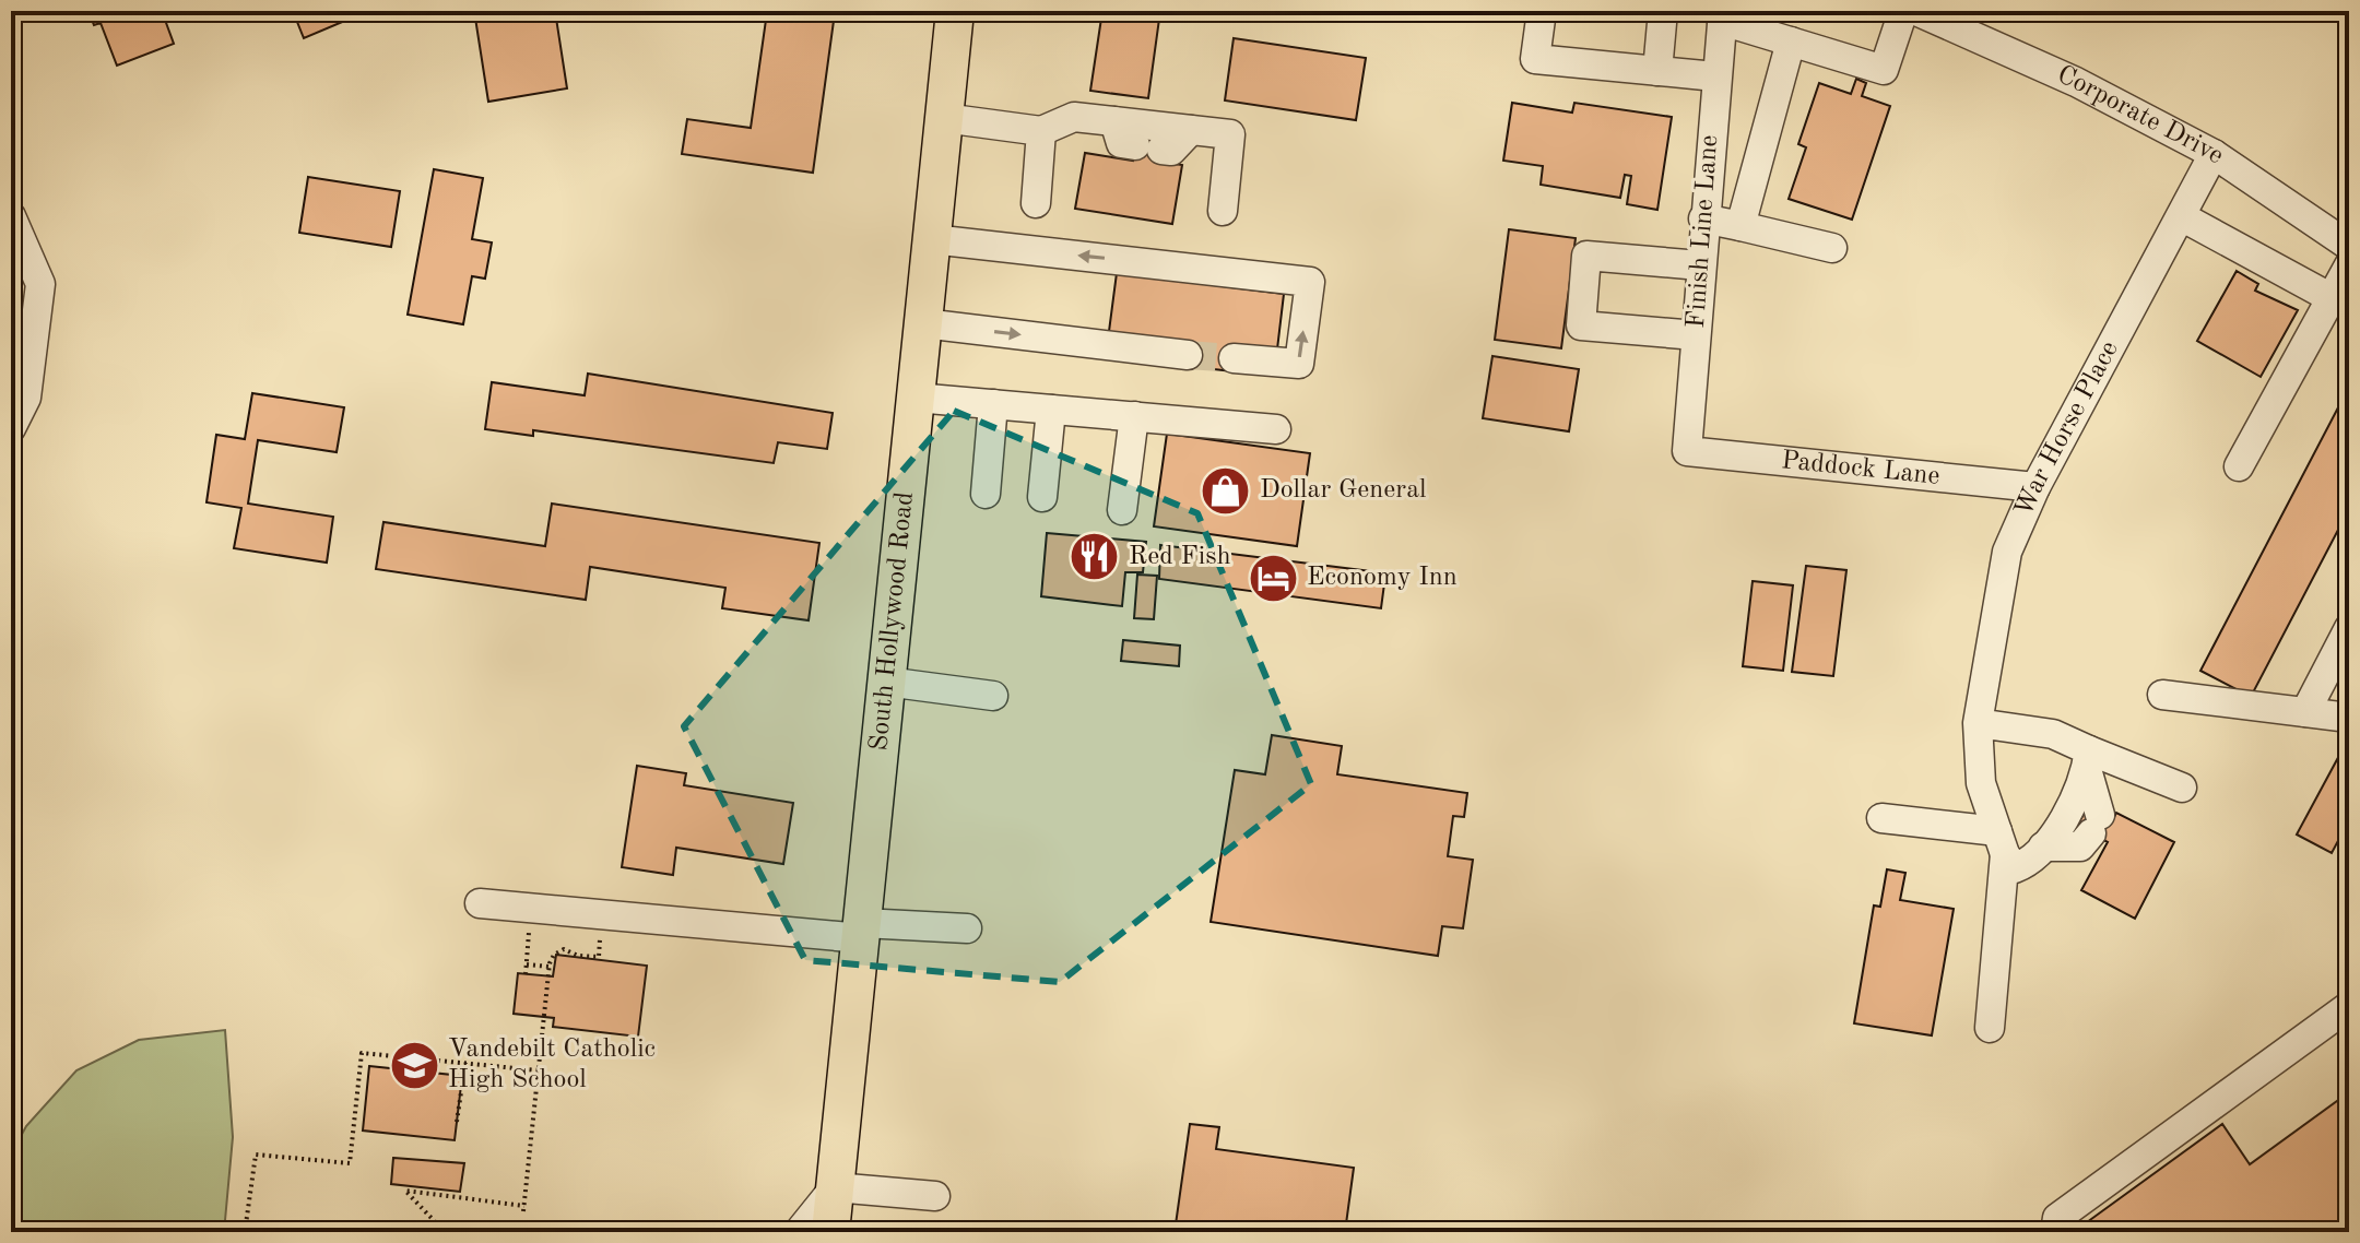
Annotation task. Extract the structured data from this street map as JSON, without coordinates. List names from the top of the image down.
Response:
{
  "streets": {
    "main road": ["South Hollywood Road"],
    "street": [
      "Corporate Drive",
      "Finish Line Lane",
      "War Horse Place",
      "Paddock Lane"
    ]
  },
  "crossings": [
    ["Corporate Drive", "War Horse Place"],
    ["Finish Line Lane", "Paddock Lane"],
    ["War Horse Place", "Paddock Lane"]
  ],
  "places": {
    "shop": ["Dollar General"],
    "restaurant": ["Red Fish"],
    "hotel": ["Economy Inn"],
    "school or university": ["Vandebilt Catholic High School"]
  }
}
